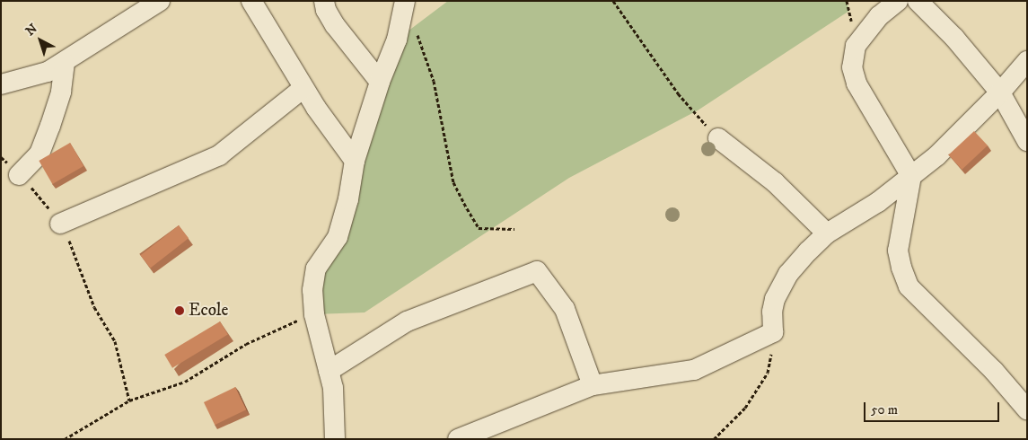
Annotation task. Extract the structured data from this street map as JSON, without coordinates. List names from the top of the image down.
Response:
{
  "places": ["Ecole"],
  "scale_bar": "50 m",
  "north": "top left"
}
